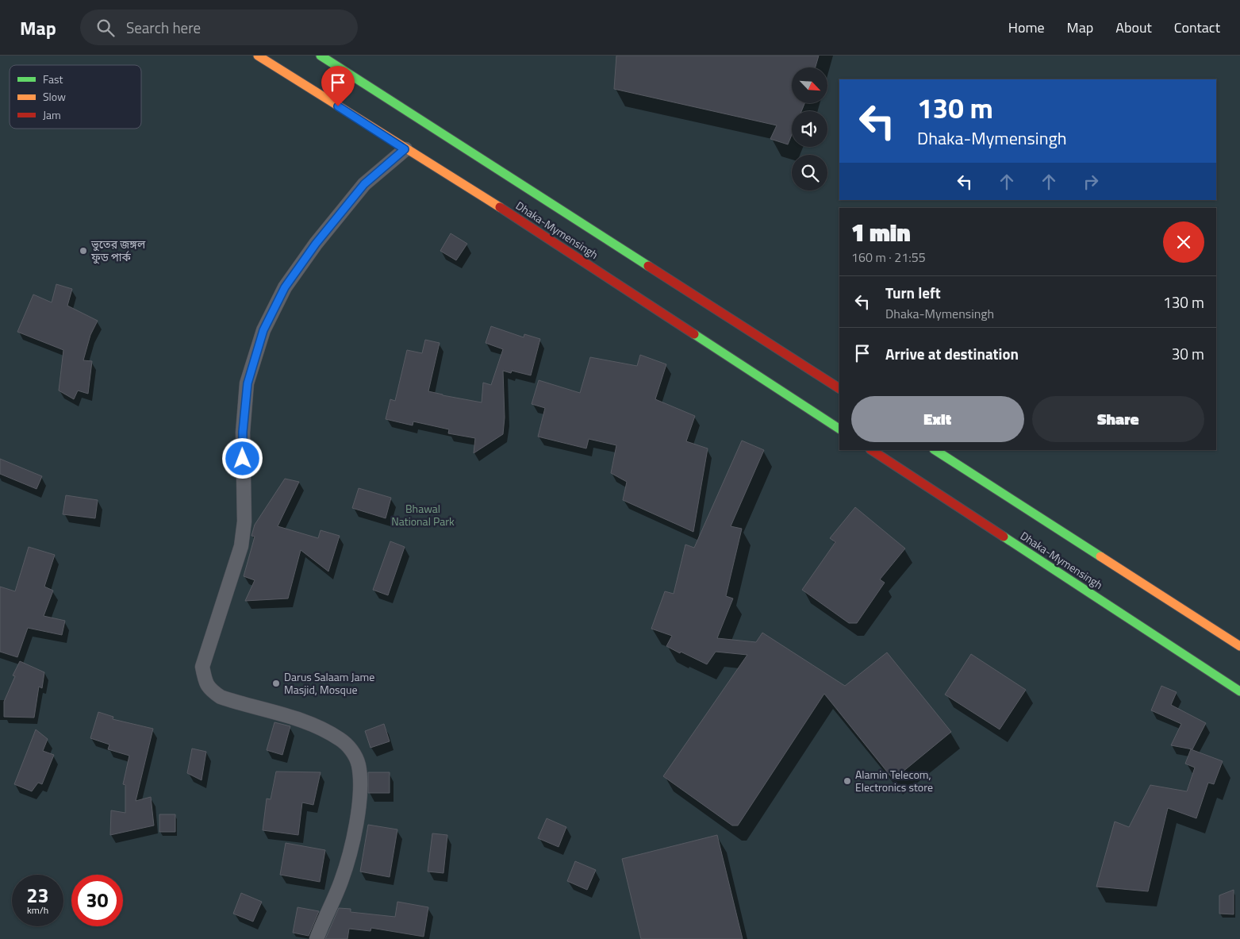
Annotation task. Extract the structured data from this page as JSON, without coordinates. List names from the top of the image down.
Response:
{
  "streets": {
    "highway": ["Dhaka-Mymensingh"]
  },
  "parks": ["Bhawal National Park"],
  "places": ["ভুতের জঙ্গল ফুড পার্ক", "Darus Salaam Jame Masjid, Mosque", "Alamin Telecom, Electronics store"],
  "legend": ["Fast", "Slow", "Jam"],
  "north": "bottom right",
  "page": {
    "header": "Map",
    "search": "Search here",
    "nav": [
      "Home",
      "Map",
      "About",
      "Contact"
    ],
    "turn": ["130 m", "Dhaka-Mymensingh"],
    "heading": ["1 min", "160 m · 21:55"],
    "list": [
      {
        "name": "Turn left",
        "note": "Dhaka-Mymensingh",
        "value": "130 m"
      },
      {
        "name": "Arrive at destination",
        "value": "30 m"
      }
    ],
    "buttons": ["Exit", "Share"],
    "speed": "23 km/h",
    "limit": "30"
  }
}
